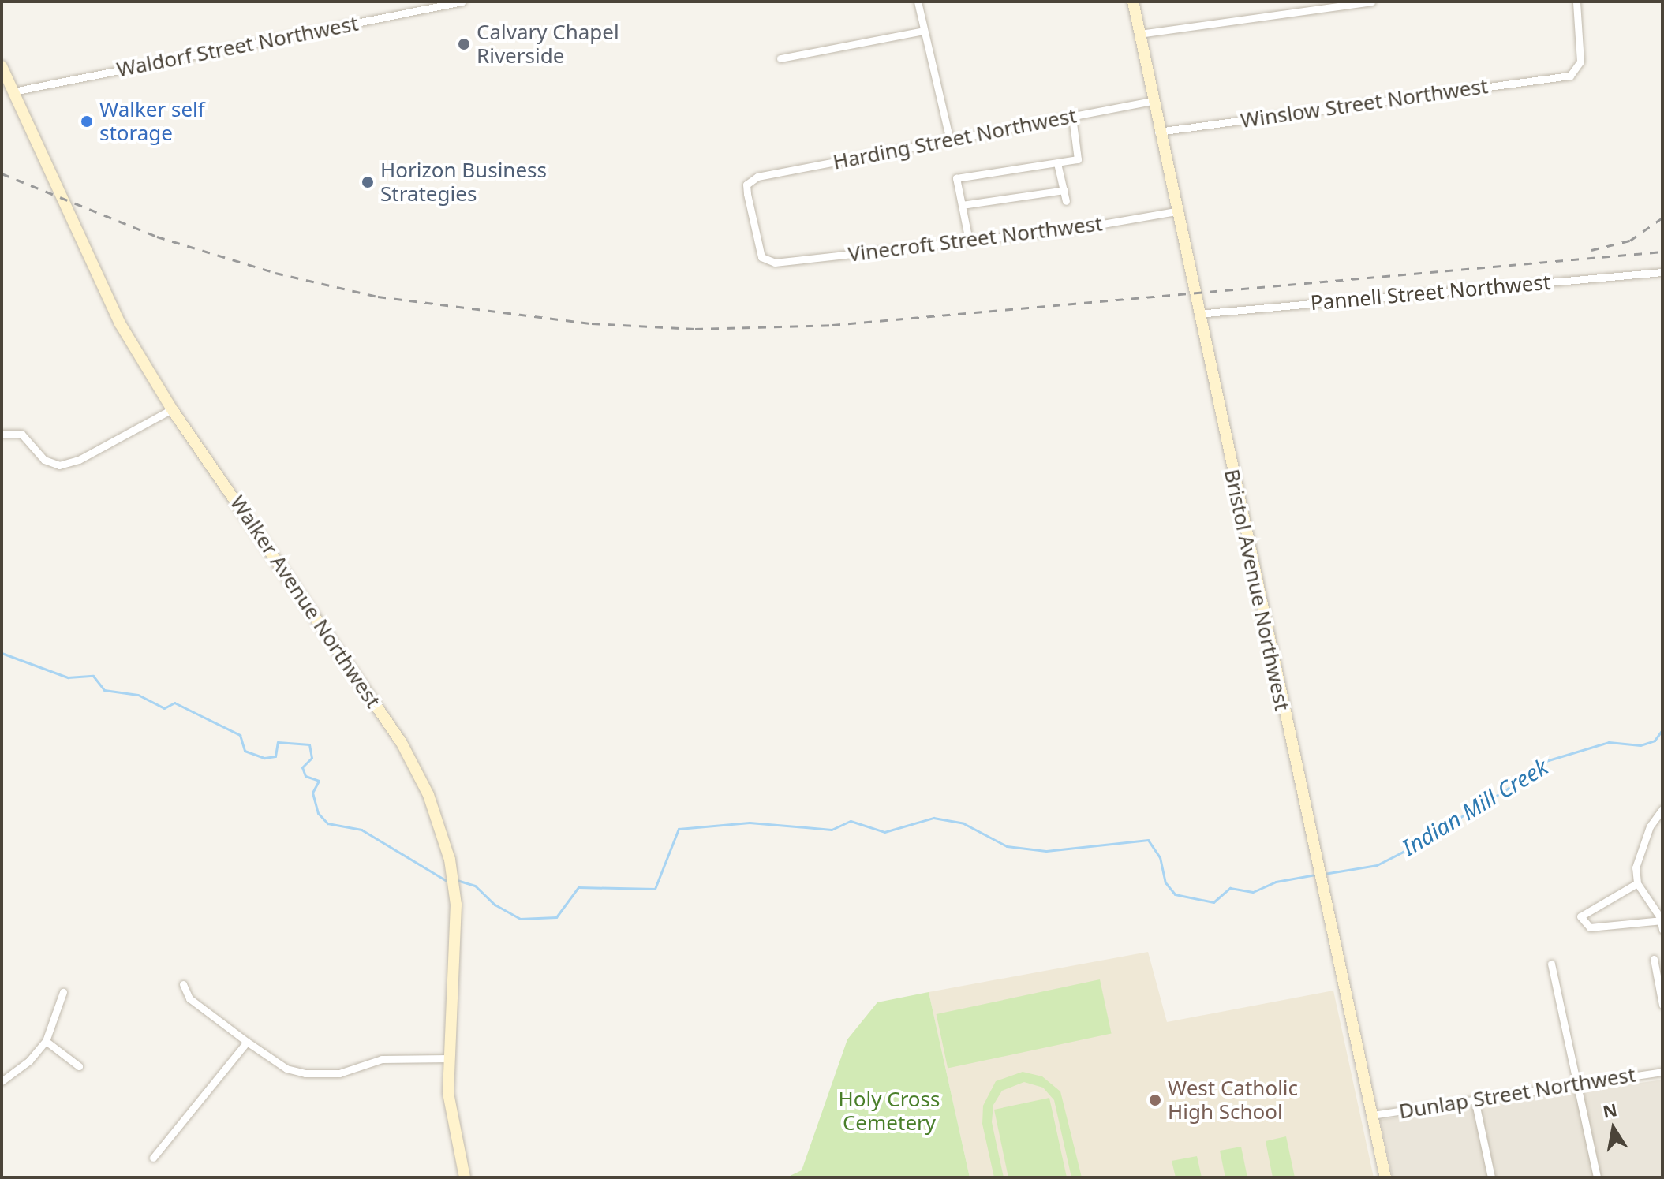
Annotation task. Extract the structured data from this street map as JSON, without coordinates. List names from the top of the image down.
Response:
{
  "streets": {
    "main road": ["Bristol Avenue Northwest", "Walker Avenue Northwest"],
    "street": [
      "Waldorf Street Northwest",
      "Winslow Street Northwest",
      "Harding Street Northwest",
      "Vinecroft Street Northwest",
      "Pannell Street Northwest",
      "Dunlap Street Northwest"
    ]
  },
  "crossings": [
    ["Waldorf Street Northwest", "Walker Avenue Northwest"],
    ["Winslow Street Northwest", "Bristol Avenue Northwest"],
    ["Harding Street Northwest", "Vinecroft Street Northwest"],
    ["Harding Street Northwest", "Bristol Avenue Northwest"],
    ["Vinecroft Street Northwest", "Bristol Avenue Northwest"],
    ["Pannell Street Northwest", "Bristol Avenue Northwest"],
    ["Bristol Avenue Northwest", "Dunlap Street Northwest"]
  ],
  "water": ["Indian Mill Creek"],
  "parks": ["Holy Cross Cemetery"],
  "places": [
    "Calvary Chapel Riverside",
    "Walker self storage",
    "Horizon Business Strategies",
    "West Catholic High School"
  ],
  "north": "top"
}
